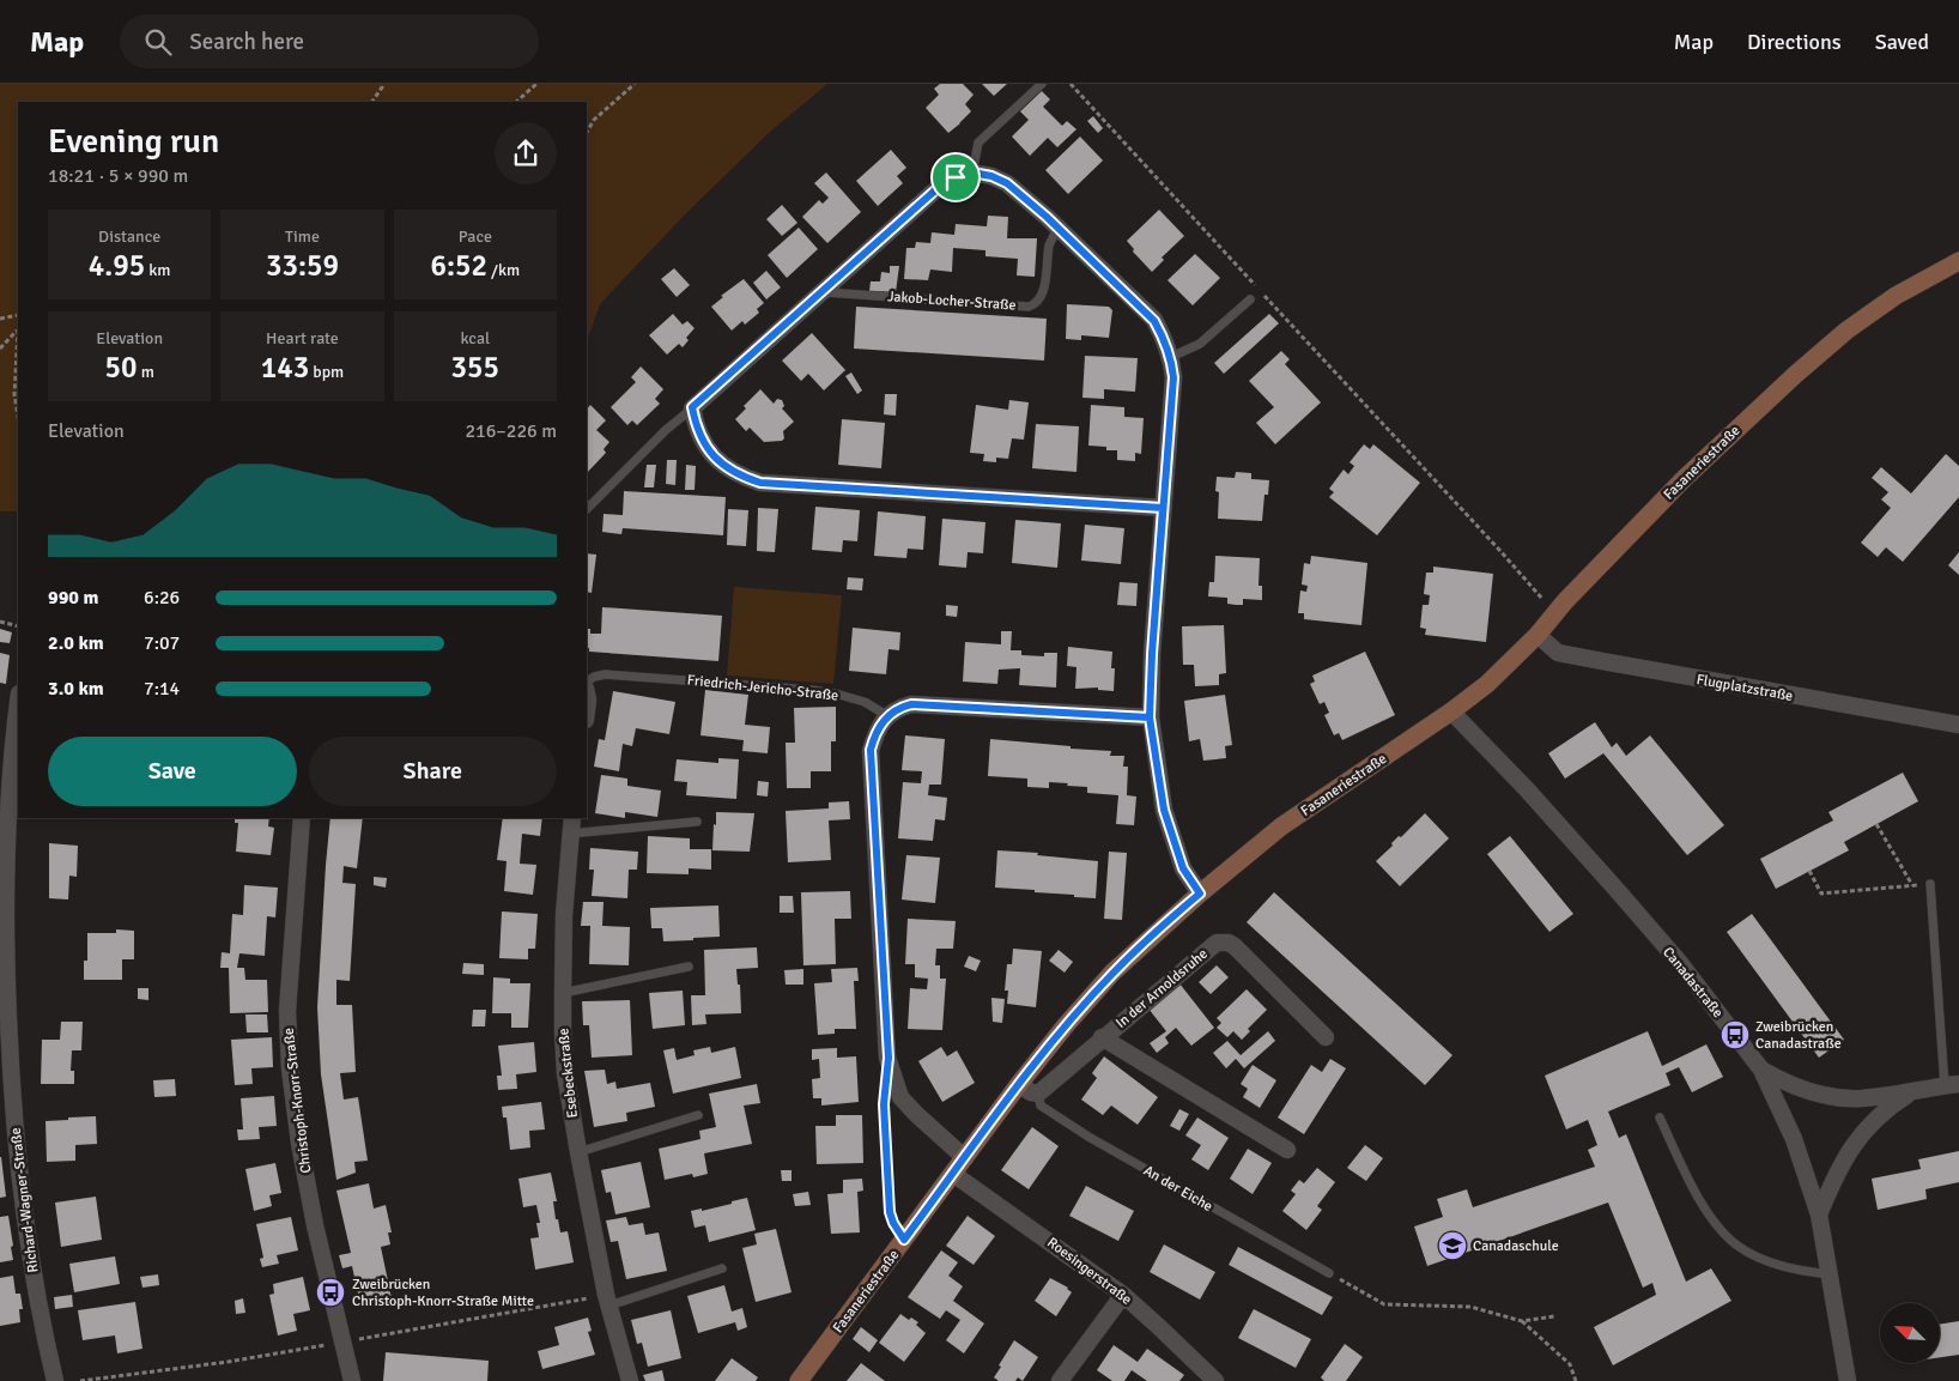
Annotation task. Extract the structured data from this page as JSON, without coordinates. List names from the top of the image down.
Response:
{
  "streets": {
    "street": [
      "Fasaneriestraße",
      "Flugplatzstraße",
      "Canadastraße",
      "In der Arnoldsruhe",
      "Esebeckstraße",
      "Christoph-Knorr-Straße",
      "Richard-Wagner-Straße",
      "Roesingerstraße"
    ],
    "lane": ["Jakob-Locher-Straße", "Friedrich-Jericho-Straße", "An der Eiche"]
  },
  "crossings": [
    ["Fasaneriestraße", "Flugplatzstraße"],
    ["Fasaneriestraße", "Canadastraße"],
    ["Fasaneriestraße", "Roesingerstraße"],
    ["In der Arnoldsruhe", "An der Eiche"]
  ],
  "places": {
    "bus stop": ["Zweibrücken Canadastraße", "Zweibrücken Christoph-Knorr-Straße Mitte"],
    "school or university": ["Canadaschule"]
  },
  "north": "top left",
  "page": {
    "header": "Map",
    "search": "Search here",
    "nav": ["Map", "Directions", "Saved"],
    "heading": ["Evening run", "18:21 · 5 × 990 m"],
    "stats": [
      ["Distance", "4.95 km"],
      ["Time", "33:59"],
      ["Pace", "6:52 /km"],
      ["Elevation", "50 m"],
      ["Heart rate", "143 bpm"],
      ["kcal", "355"]
    ],
    "chart": ["Elevation", "216–226 m"],
    "list": [
      {
        "name": "990 m",
        "note": "6:26"
      },
      {
        "name": "2.0 km",
        "note": "7:07"
      },
      {
        "name": "3.0 km",
        "note": "7:14"
      }
    ],
    "buttons": ["Save", "Share"]
  }
}
